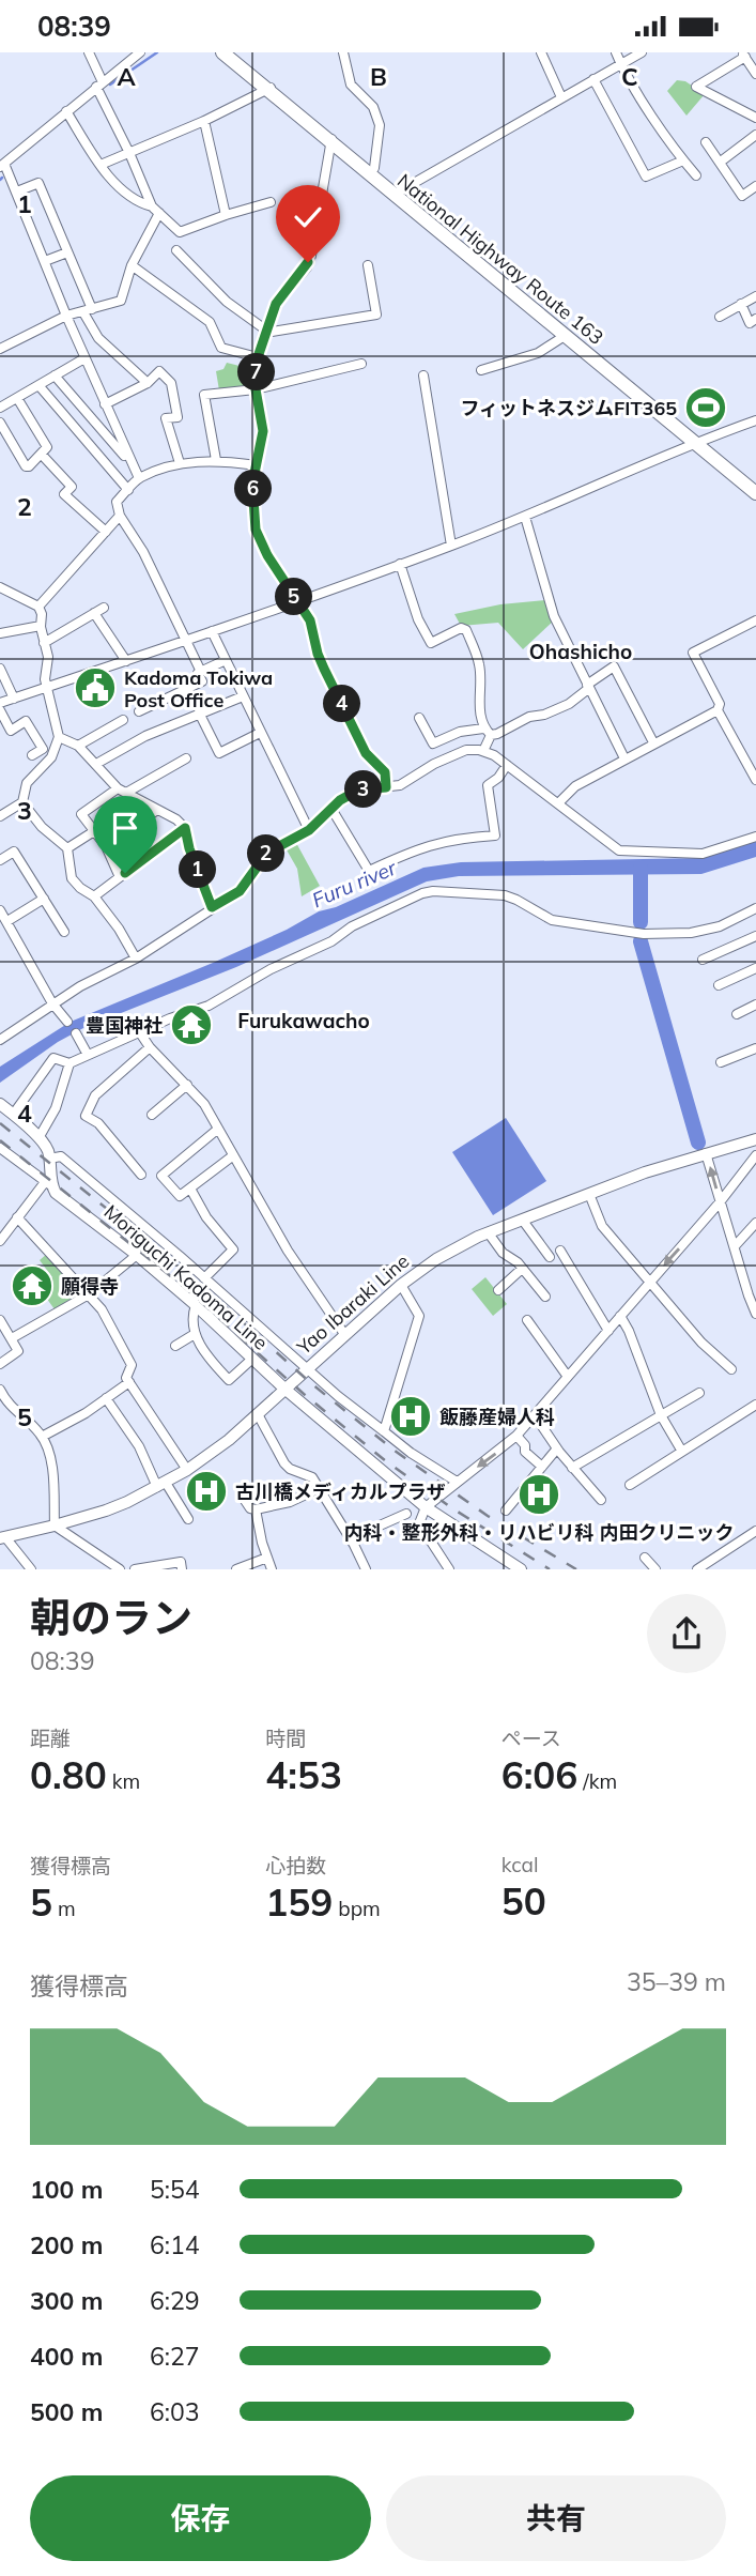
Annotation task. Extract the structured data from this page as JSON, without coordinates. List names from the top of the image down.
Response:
{
  "streets": {
    "highway": ["National Highway Route 163"],
    "main road": ["Moriguchi Kadoma Line", "Yao Ibaraki Line"]
  },
  "crossings": [
    ["Moriguchi Kadoma Line", "Yao Ibaraki Line"]
  ],
  "districts": ["Ohashicho", "Furukawacho"],
  "water": ["Furu river"],
  "places": {
    "sports": ["フィットネスジムFIT365"],
    "public building": ["Kadoma Tokiwa Post Office"],
    "temple": ["豊国神社", "願得寺"],
    "hospital": ["飯藤産婦人科", "古川橋メディカルプラザ", "内科・整形外科・リハビリ科 内田クリニック"]
  },
  "page": {
    "status": "08:39",
    "pins": [
      "7",
      "6",
      "5",
      "4",
      "3",
      "2",
      "1"
    ],
    "heading": ["朝のラン", "08:39"],
    "stats": [
      ["距離", "0.80 km"],
      ["時間", "4:53"],
      ["ペース", "6:06 /km"],
      ["獲得標高", "5 m"],
      ["心拍数", "159 bpm"],
      ["kcal", "50"]
    ],
    "chart": ["獲得標高", "35–39 m"],
    "list": [
      {
        "name": "100 m",
        "note": "5:54"
      },
      {
        "name": "200 m",
        "note": "6:14"
      },
      {
        "name": "300 m",
        "note": "6:29"
      },
      {
        "name": "400 m",
        "note": "6:27"
      },
      {
        "name": "500 m",
        "note": "6:03"
      }
    ],
    "buttons": ["保存", "共有"]
  },
  "grid": {
    "columns": ["A", "B", "C"],
    "rows": [
      "1",
      "2",
      "3",
      "4",
      "5"
    ]
  }
}
